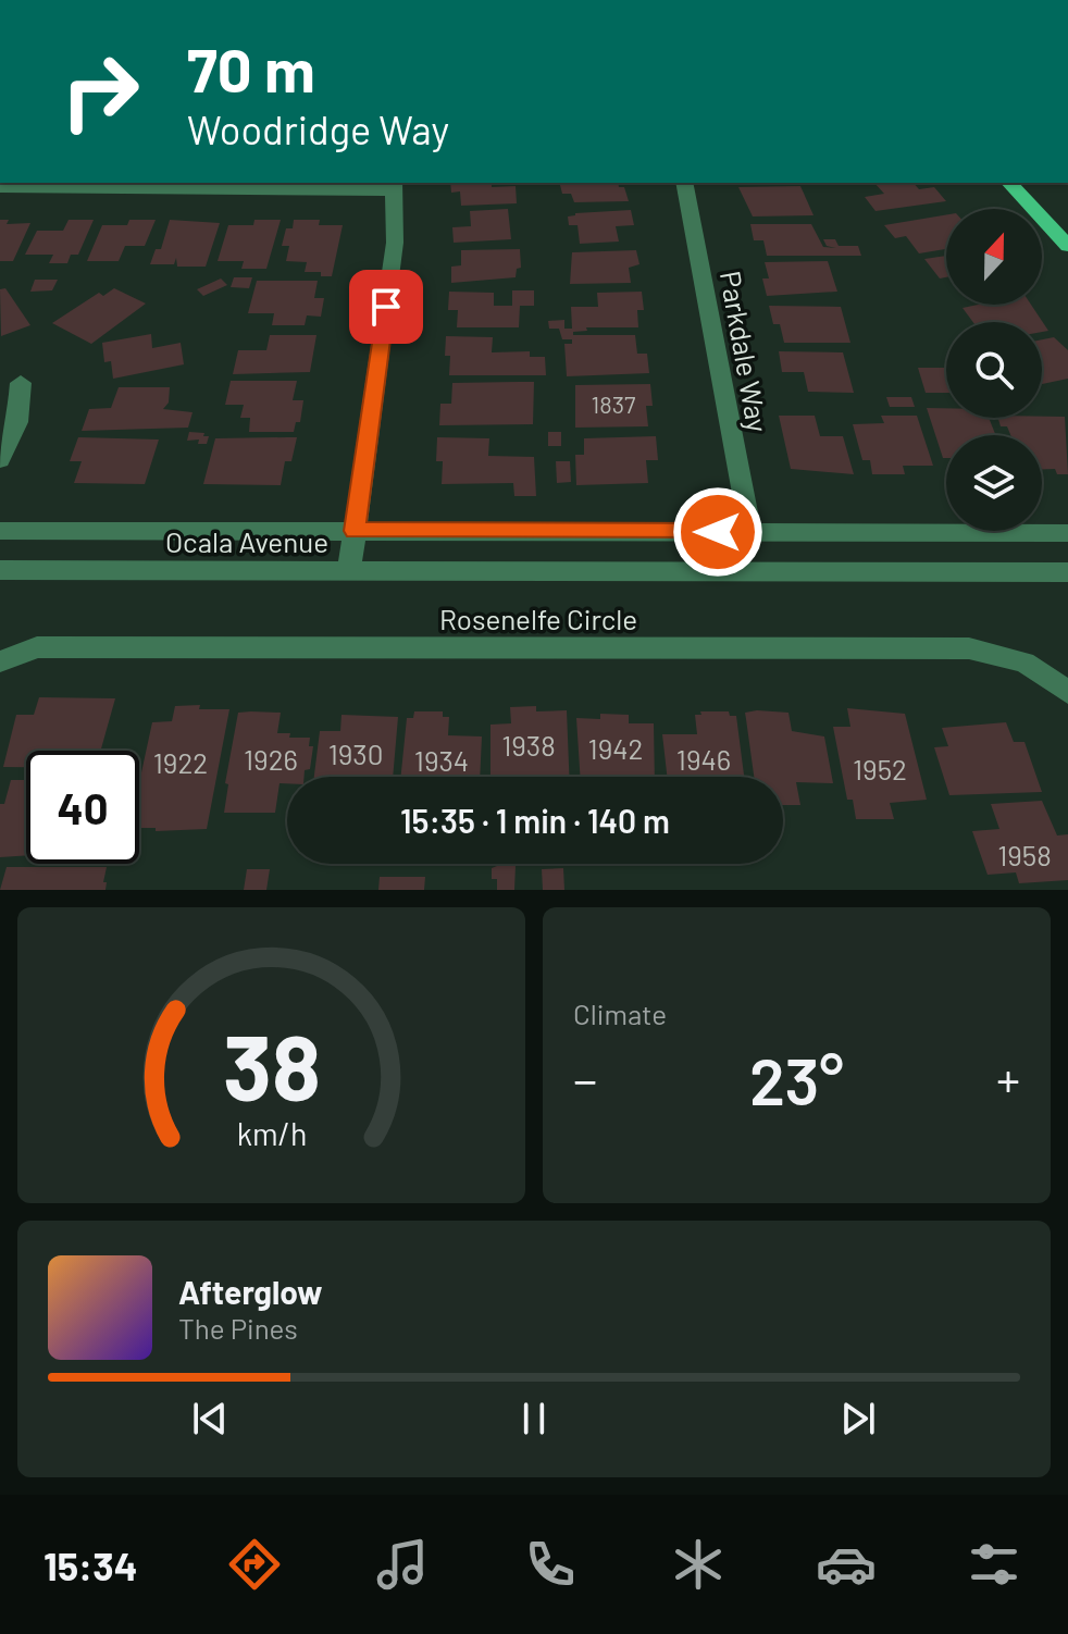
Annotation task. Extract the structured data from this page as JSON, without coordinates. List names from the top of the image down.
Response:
{
  "streets": {
    "street": ["Parkdale Way", "Ocala Avenue", "Rosenelfe Circle"]
  },
  "crossings": [
    ["Parkdale Way", "Ocala Avenue"]
  ],
  "house_numbers": [
    "1837",
    "1938",
    "1942",
    "1930",
    "1926",
    "1946",
    "1934",
    "1922",
    "1952",
    "1958"
  ],
  "north": "top",
  "page": {
    "turn": ["70 m", "Woodridge Way"],
    "limit": "40",
    "trip": "15:35 · 1 min · 140 m",
    "tile": "Climate",
    "heat": ["−", "23°", "+"],
    "song": ["Afterglow", "The Pines"],
    "tabs": "15:34",
    "gauge": ["38", "km/h"]
  }
}
